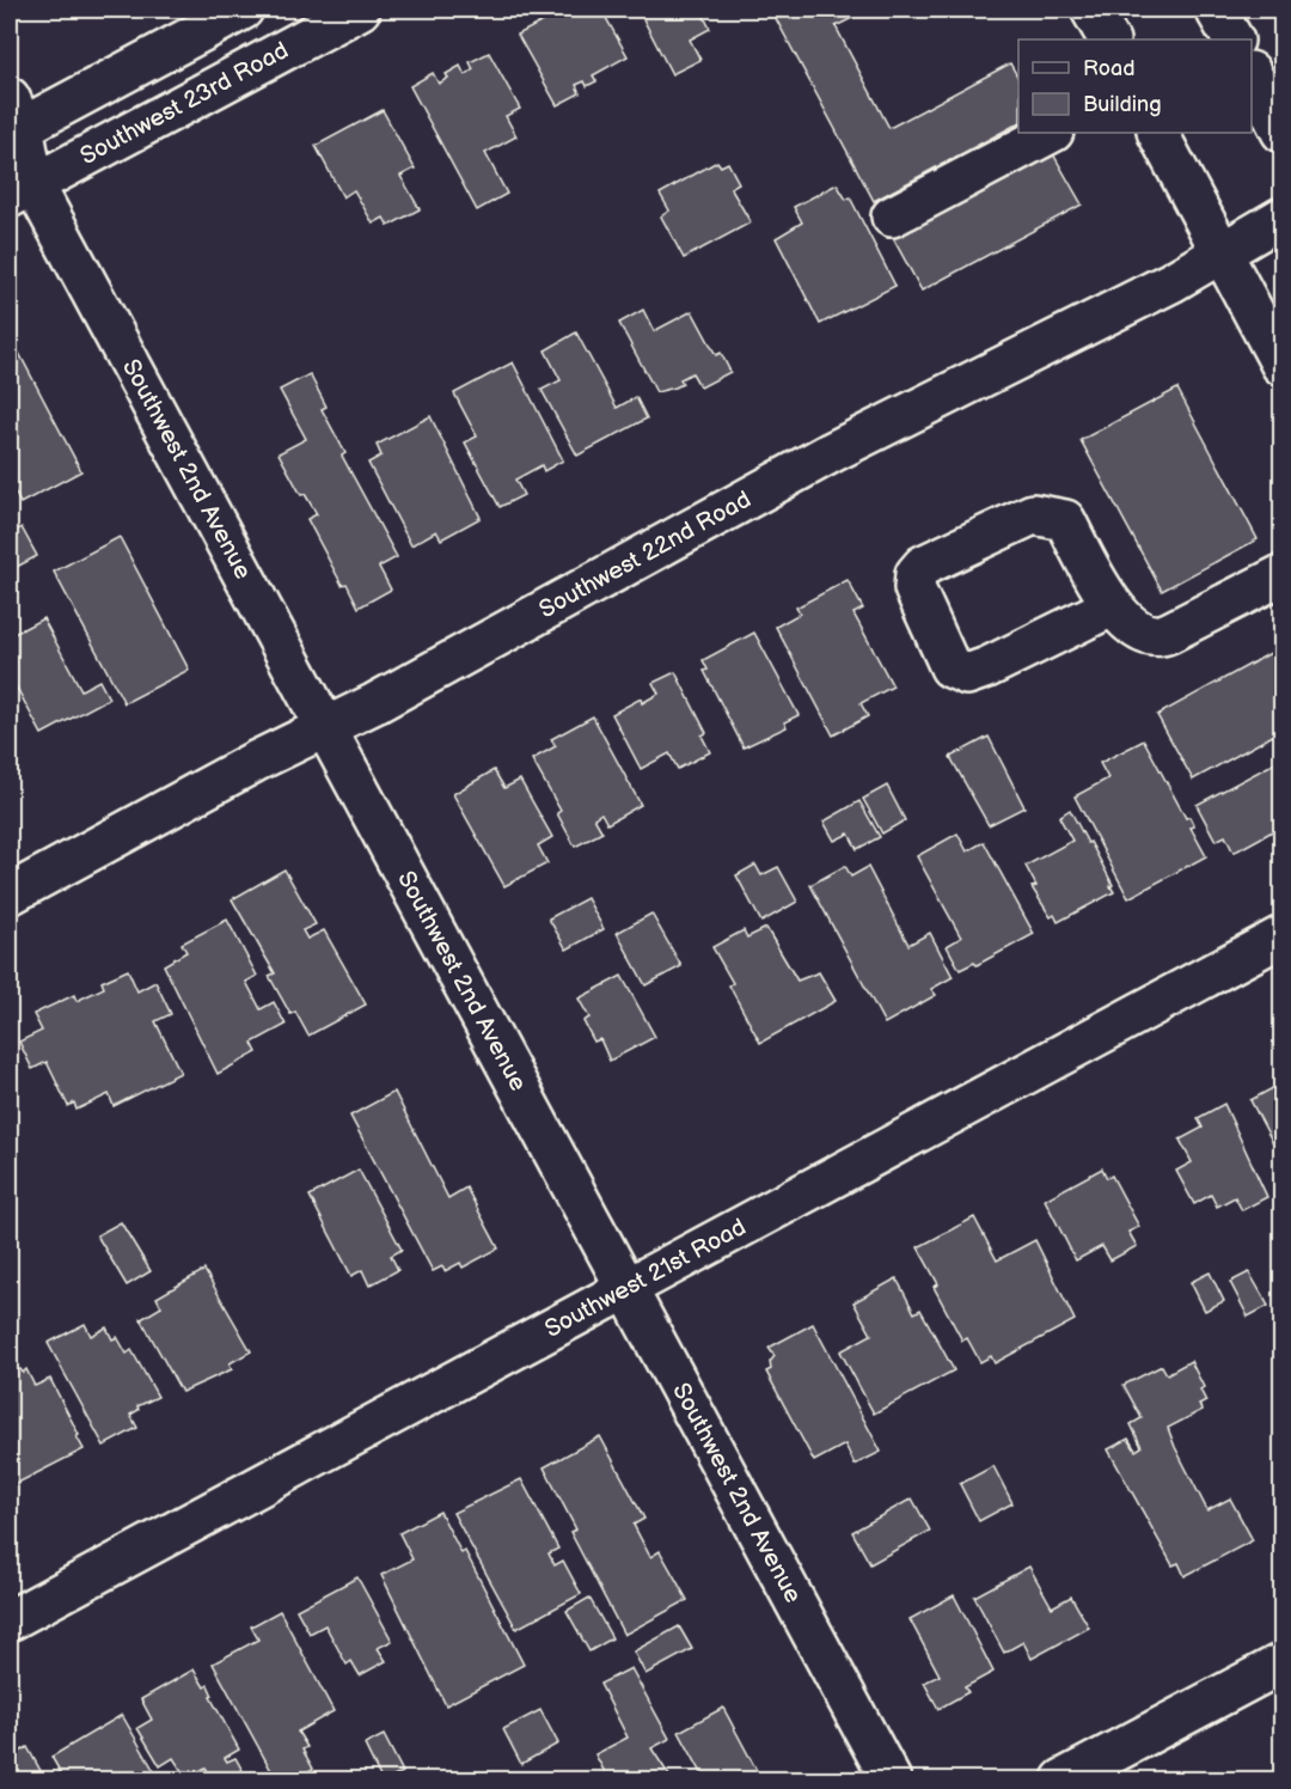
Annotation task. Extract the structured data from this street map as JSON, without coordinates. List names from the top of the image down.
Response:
{
  "streets": {
    "street": [
      "Southwest 23rd Road",
      "Southwest 2nd Avenue",
      "Southwest 22nd Road",
      "Southwest 21st Road"
    ]
  },
  "crossings": [
    ["Southwest 23rd Road", "Southwest 2nd Avenue"],
    ["Southwest 2nd Avenue", "Southwest 22nd Road"],
    ["Southwest 2nd Avenue", "Southwest 21st Road"]
  ],
  "legend": ["Road", "Building"]
}
